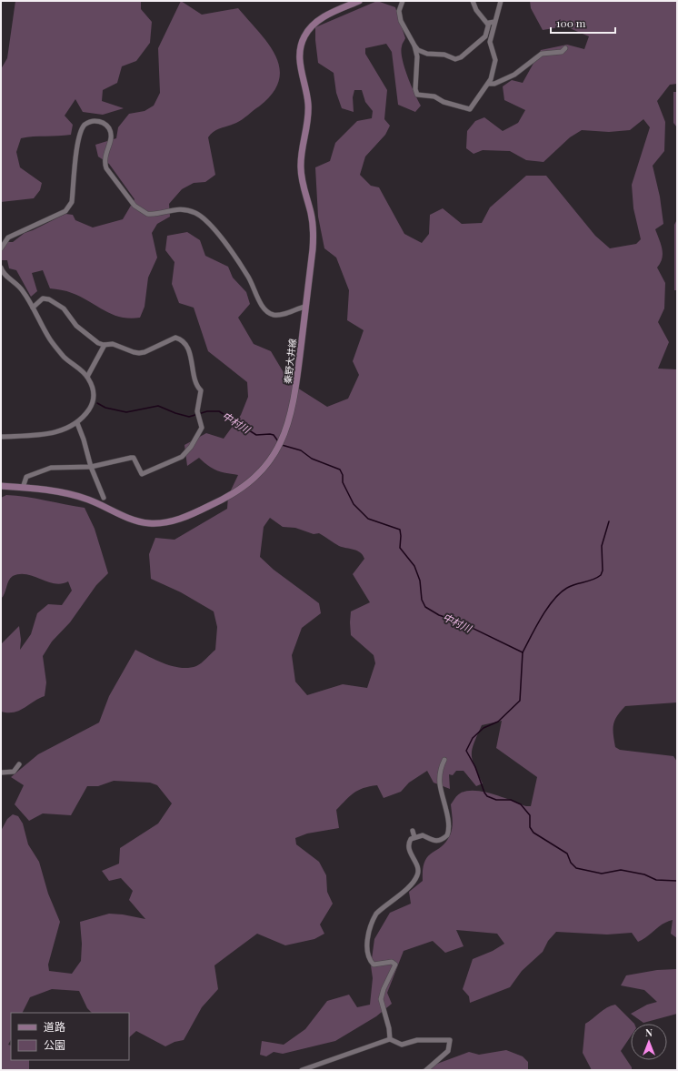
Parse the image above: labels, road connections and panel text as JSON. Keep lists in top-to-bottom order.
{
  "streets": {
    "main road": ["秦野大井線"]
  },
  "water": ["中村川"],
  "legend": ["道路", "公園"],
  "scale_bar": "100 m",
  "north": "top"
}
